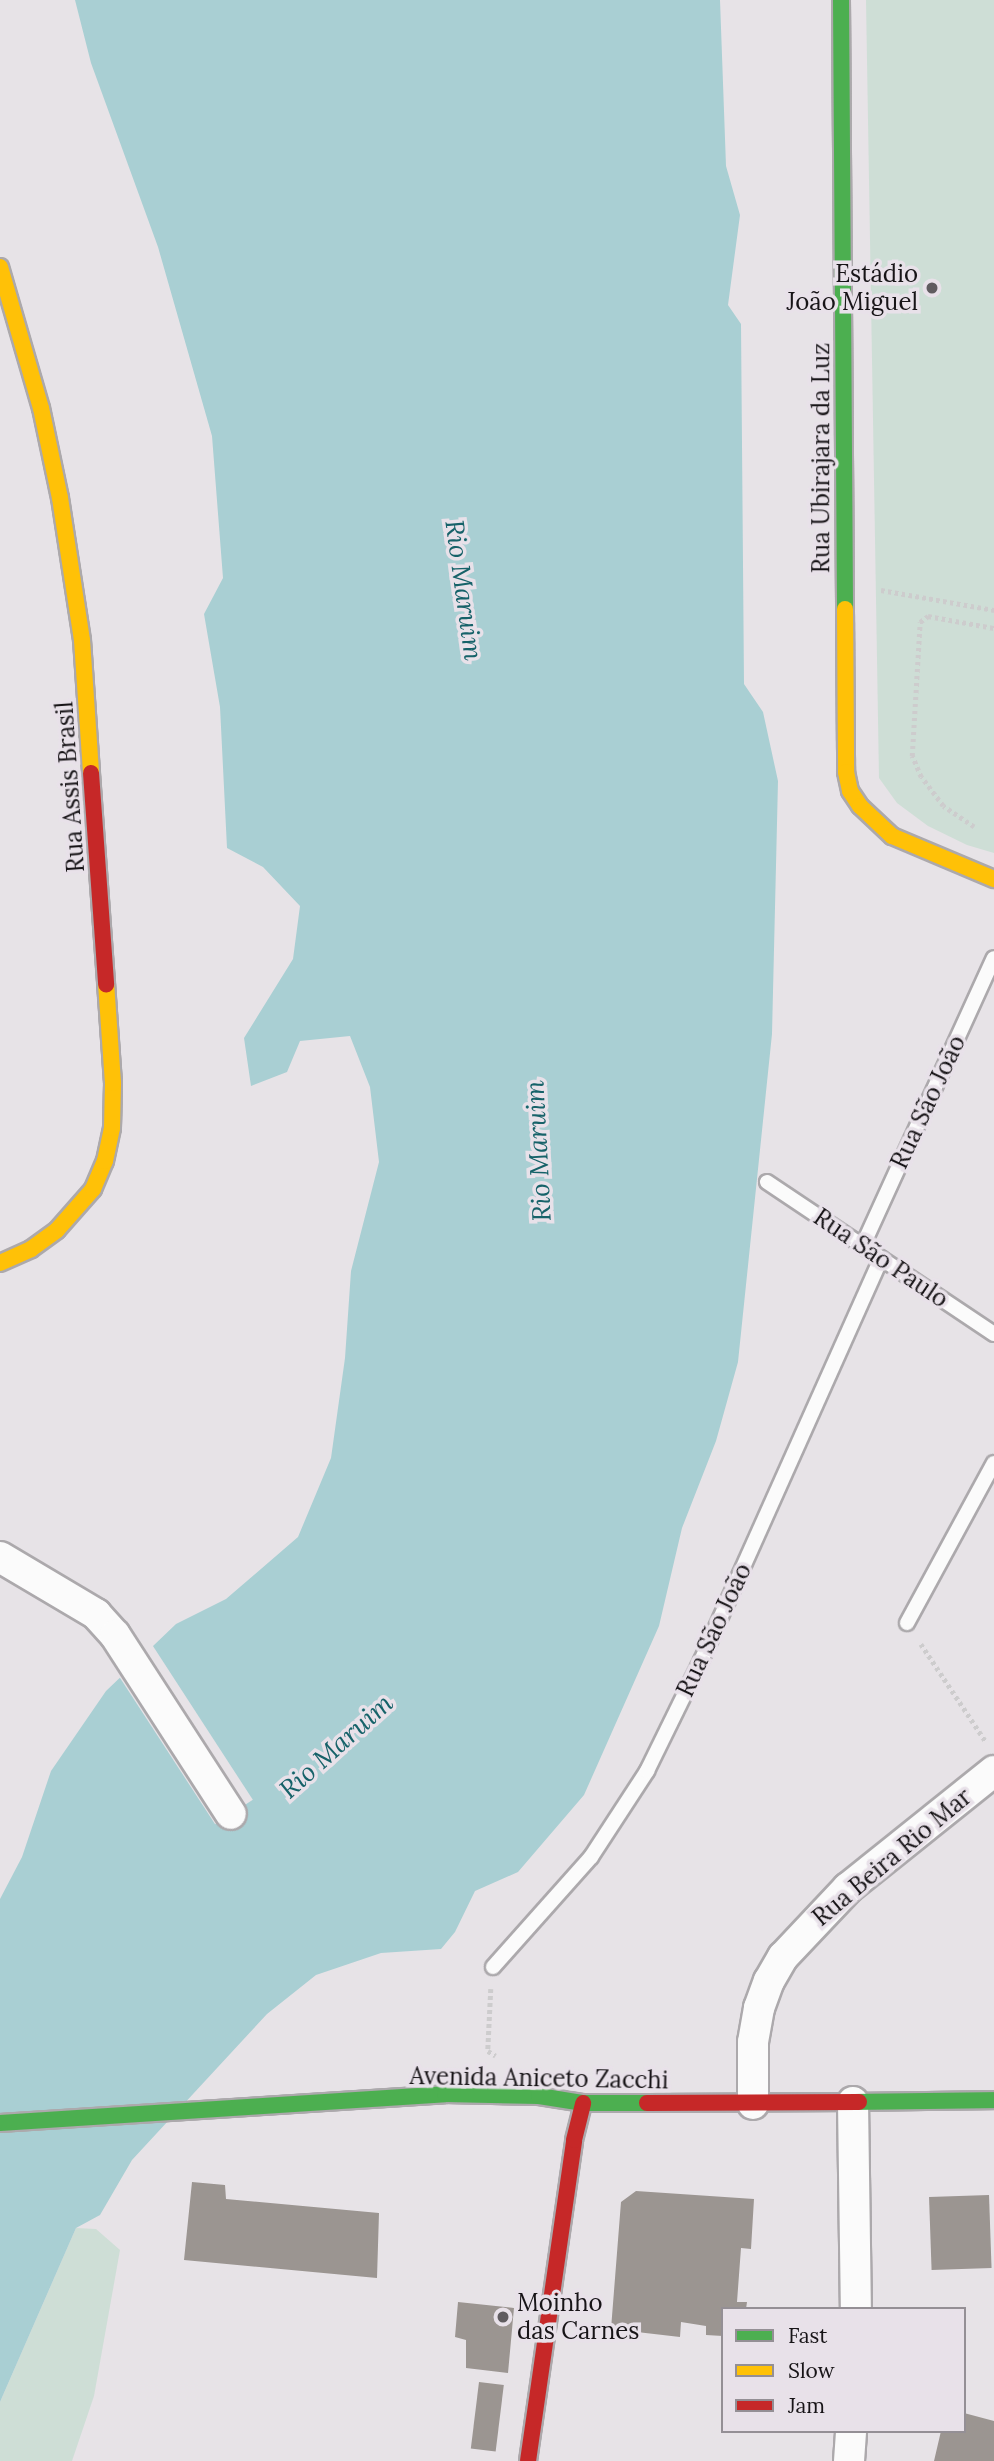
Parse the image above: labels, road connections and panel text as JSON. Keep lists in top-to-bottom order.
{
  "streets": {
    "street": [
      "Rua Ubirajara da Luz",
      "Rua Assis Brasil",
      "Rua Beira Rio Mar",
      "Avenida Aniceto Zacchi"
    ],
    "lane": ["Rua São João", "Rua São Paulo"]
  },
  "crossings": [
    ["Rua São João", "Rua São Paulo"],
    ["Rua Beira Rio Mar", "Avenida Aniceto Zacchi"]
  ],
  "water": ["Rio Maruim"],
  "places": ["Estádio João Miguel", "Moinho das Carnes"],
  "legend": ["Fast", "Slow", "Jam"]
}
